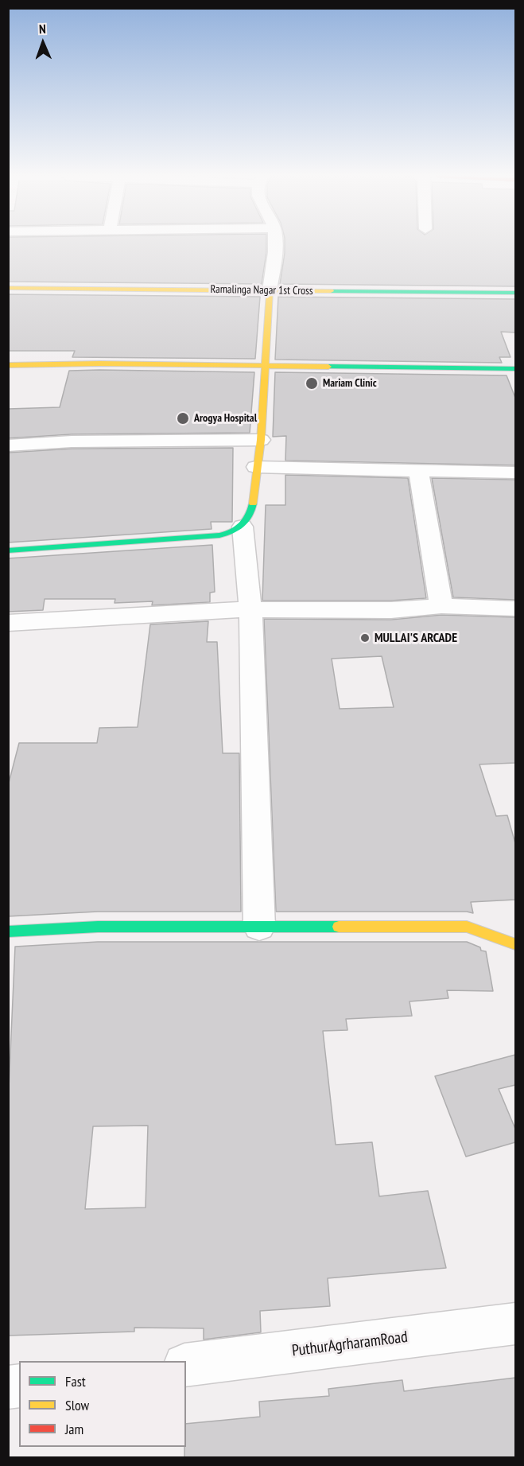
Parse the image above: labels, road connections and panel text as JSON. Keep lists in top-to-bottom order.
{
  "streets": {
    "street": ["Ramalinga Nagar 1st Cross", "PuthurAgrharamRoad"]
  },
  "places": ["Mariam Clinic", "Arogya Hospital", "MULLAI'S ARCADE"],
  "legend": ["Fast", "Slow", "Jam"],
  "north": "top"
}
